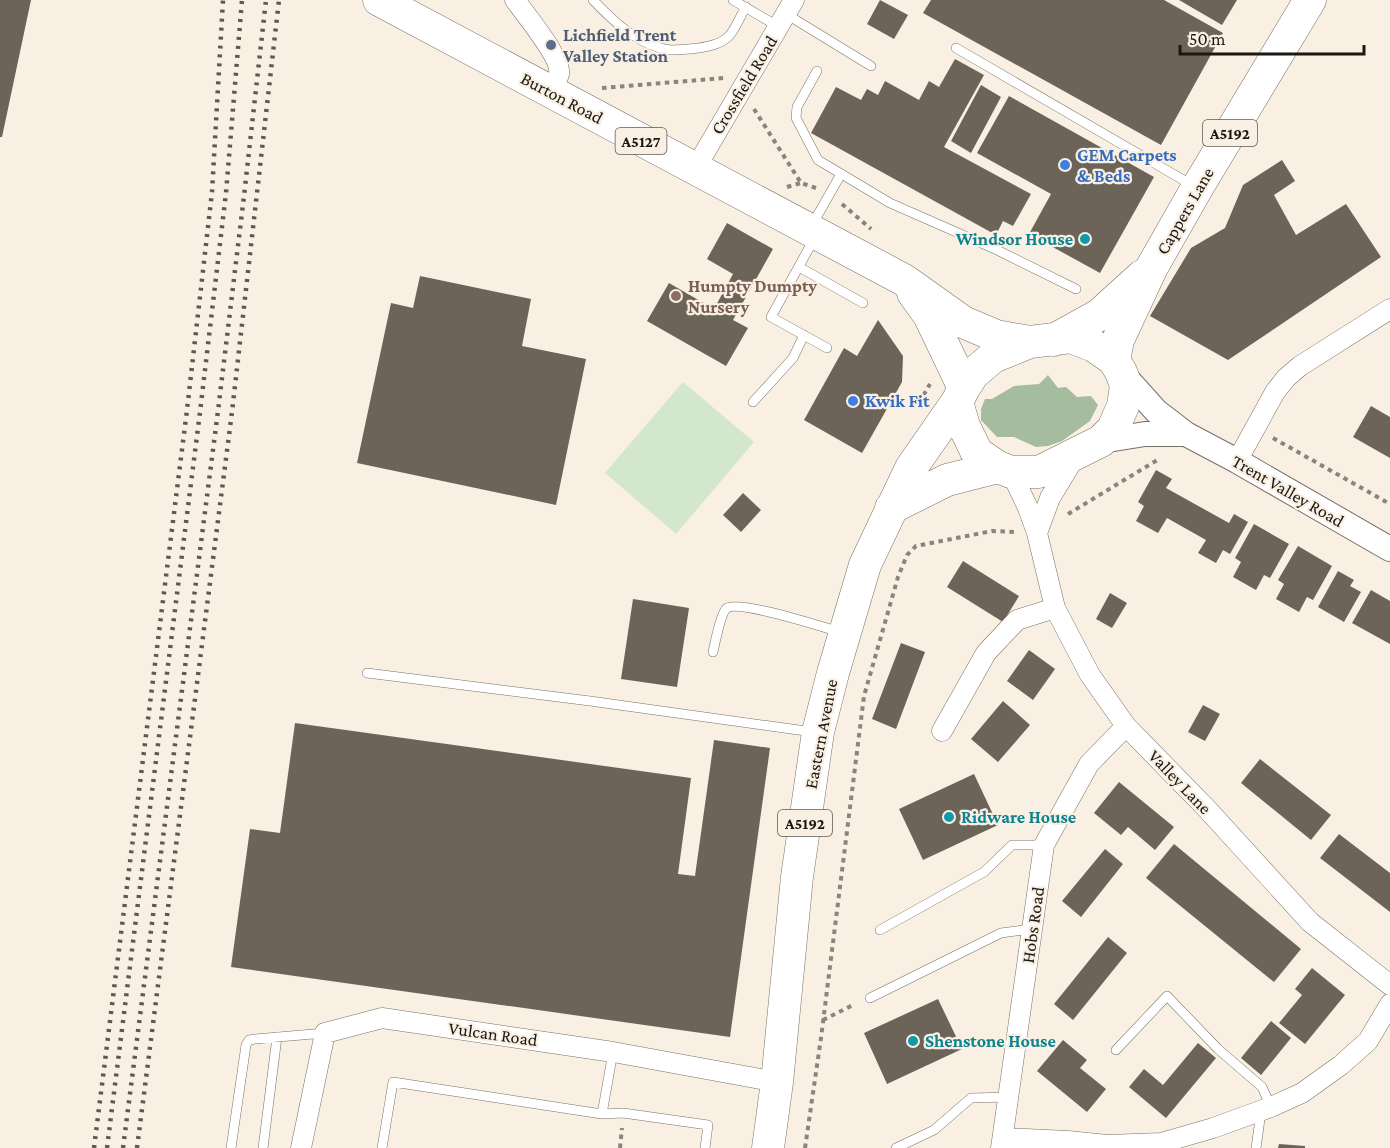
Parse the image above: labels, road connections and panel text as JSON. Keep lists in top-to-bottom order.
{
  "streets": {
    "highway": [
      "Burton Road",
      "A5192",
      "A5127",
      "Cappers Lane",
      "Eastern Avenue"
    ],
    "street": [
      "Crossfield Road",
      "Trent Valley Road",
      "Valley Lane",
      "Hobs Road",
      "Vulcan Road"
    ]
  },
  "crossings": [
    ["Crossfield Road", "Burton Road"],
    ["Burton Road", "A5127"],
    ["A5127", "Cappers Lane"],
    ["A5127", "Trent Valley Road"],
    ["A5127", "Eastern Avenue"],
    ["A5127", "Valley Lane"],
    ["Cappers Lane", "Trent Valley Road"],
    ["Cappers Lane", "Eastern Avenue"],
    ["Cappers Lane", "Valley Lane"],
    ["Trent Valley Road", "Eastern Avenue"],
    ["Trent Valley Road", "Valley Lane"],
    ["Eastern Avenue", "Valley Lane"],
    ["Eastern Avenue", "Vulcan Road"],
    ["Valley Lane", "Hobs Road"]
  ],
  "places": [
    "Lichfield Trent Valley Station",
    "GEM Carpets & Beds",
    "Windsor House",
    "Humpty Dumpty Nursery",
    "Kwik Fit",
    "Ridware House",
    "Shenstone House"
  ],
  "scale_bar": "50 m"
}
